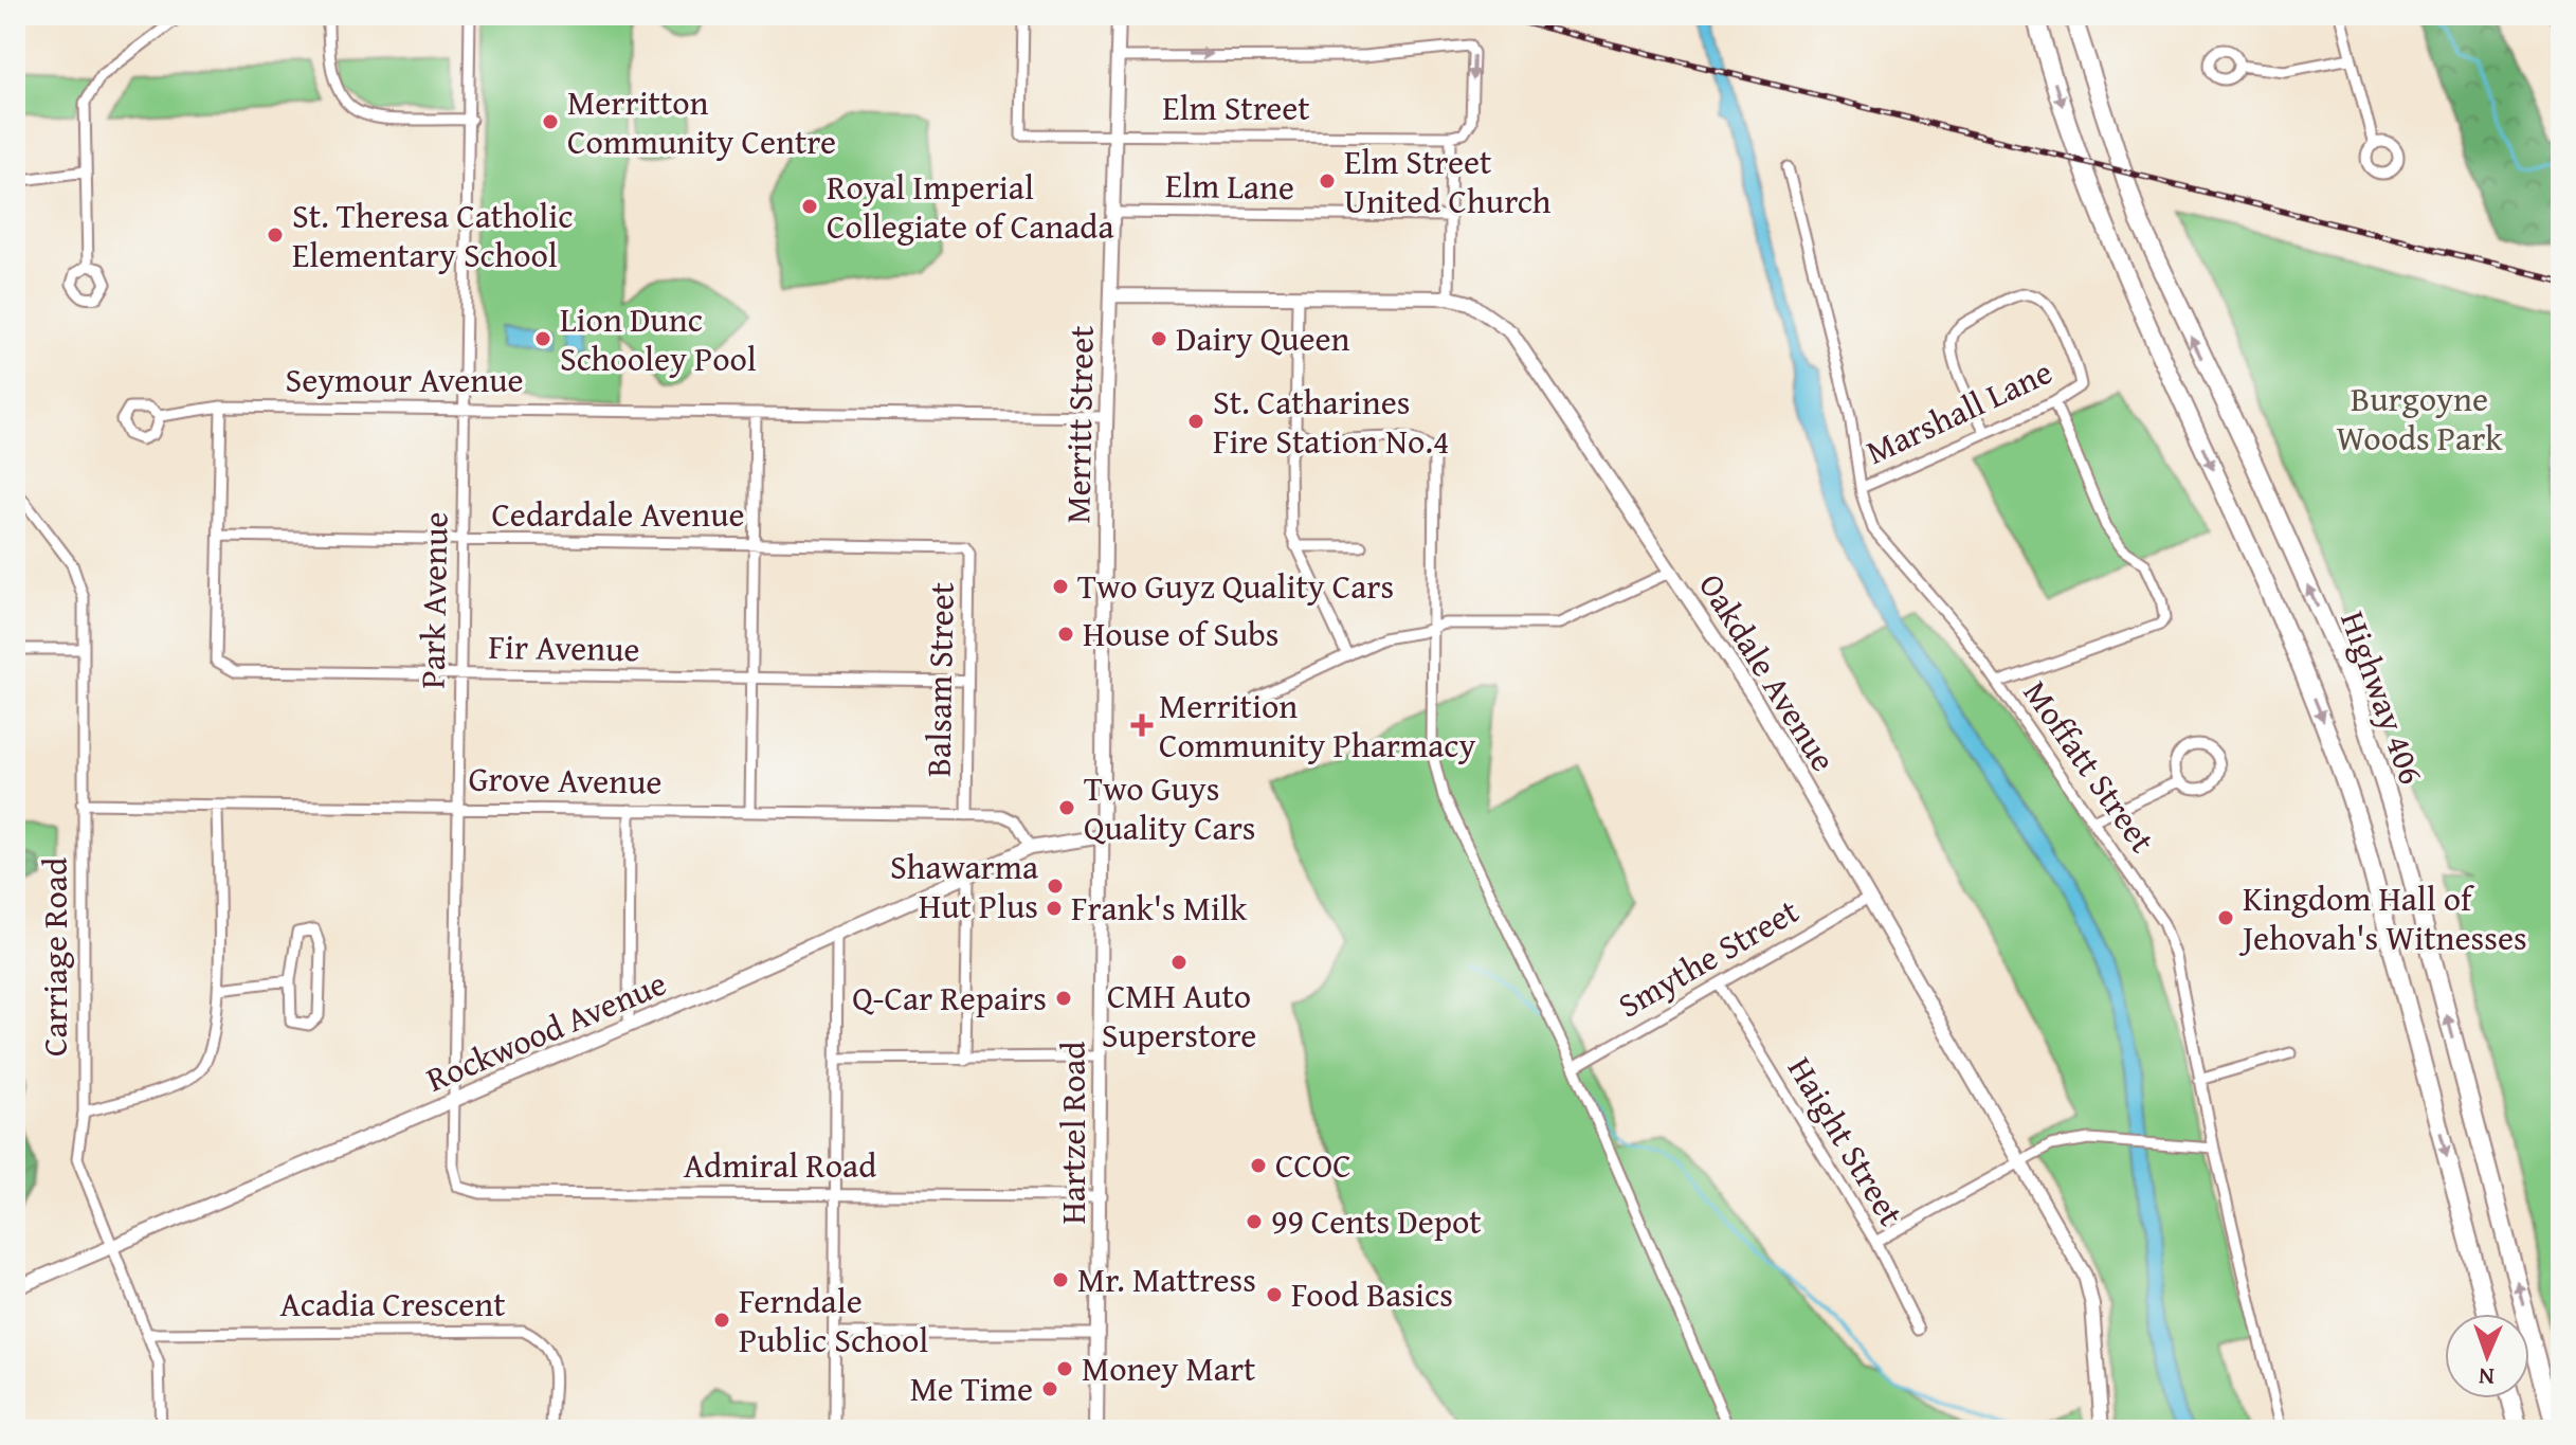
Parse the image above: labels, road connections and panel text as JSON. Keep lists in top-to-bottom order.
{
  "streets": {
    "highway": ["Highway 406"],
    "street": [
      "Elm Street",
      "Elm Lane",
      "Seymour Avenue",
      "Marshall Lane",
      "Merritt Street",
      "Cedardale Avenue",
      "Park Avenue",
      "Fir Avenue",
      "Oakdale Avenue",
      "Balsam Street",
      "Moffatt Street",
      "Grove Avenue",
      "Carriage Road",
      "Smythe Street",
      "Rockwood Avenue",
      "Hartzel Road",
      "Haight Street",
      "Admiral Road",
      "Acadia Crescent"
    ]
  },
  "crossings": [
    ["Elm Street", "Merritt Street"],
    ["Elm Lane", "Merritt Street"],
    ["Seymour Avenue", "Merritt Street"],
    ["Seymour Avenue", "Park Avenue"],
    ["Seymour Avenue", "Fir Avenue"],
    ["Marshall Lane", "Moffatt Street"],
    ["Merritt Street", "Oakdale Avenue"],
    ["Merritt Street", "Rockwood Avenue"],
    ["Merritt Street", "Hartzel Road"],
    ["Cedardale Avenue", "Park Avenue"],
    ["Cedardale Avenue", "Fir Avenue"],
    ["Cedardale Avenue", "Balsam Street"],
    ["Park Avenue", "Fir Avenue"],
    ["Park Avenue", "Grove Avenue"],
    ["Park Avenue", "Rockwood Avenue"],
    ["Park Avenue", "Admiral Road"],
    ["Fir Avenue", "Balsam Street"],
    ["Oakdale Avenue", "Smythe Street"],
    ["Balsam Street", "Grove Avenue"],
    ["Grove Avenue", "Carriage Road"],
    ["Grove Avenue", "Rockwood Avenue"],
    ["Carriage Road", "Rockwood Avenue"],
    ["Carriage Road", "Acadia Crescent"],
    ["Smythe Street", "Haight Street"],
    ["Rockwood Avenue", "Hartzel Road"],
    ["Hartzel Road", "Admiral Road"]
  ],
  "parks": ["Burgoyne Woods Park"],
  "places": {
    "other": [
      "Merritton Community Centre",
      "Elm Street United Church",
      "Royal Imperial Collegiate of Canada",
      "St. Theresa Catholic Elementary School",
      "Lion Dunc Schooley Pool",
      "Dairy Queen",
      "St. Catharines Fire Station No.4",
      "Two Guyz Quality Cars",
      "House of Subs",
      "Two Guys Quality Cars",
      "Shawarma Hut Plus",
      "Frank's Milk",
      "Kingdom Hall of Jehovah's Witnesses",
      "CMH Auto Superstore",
      "Q-Car Repairs",
      "CCOC",
      "99 Cents Depot",
      "Mr. Mattress",
      "Food Basics",
      "Ferndale Public School",
      "Money Mart",
      "Me Time"
    ],
    "health": ["Merrition Community Pharmacy"]
  },
  "north": "bottom"
}
